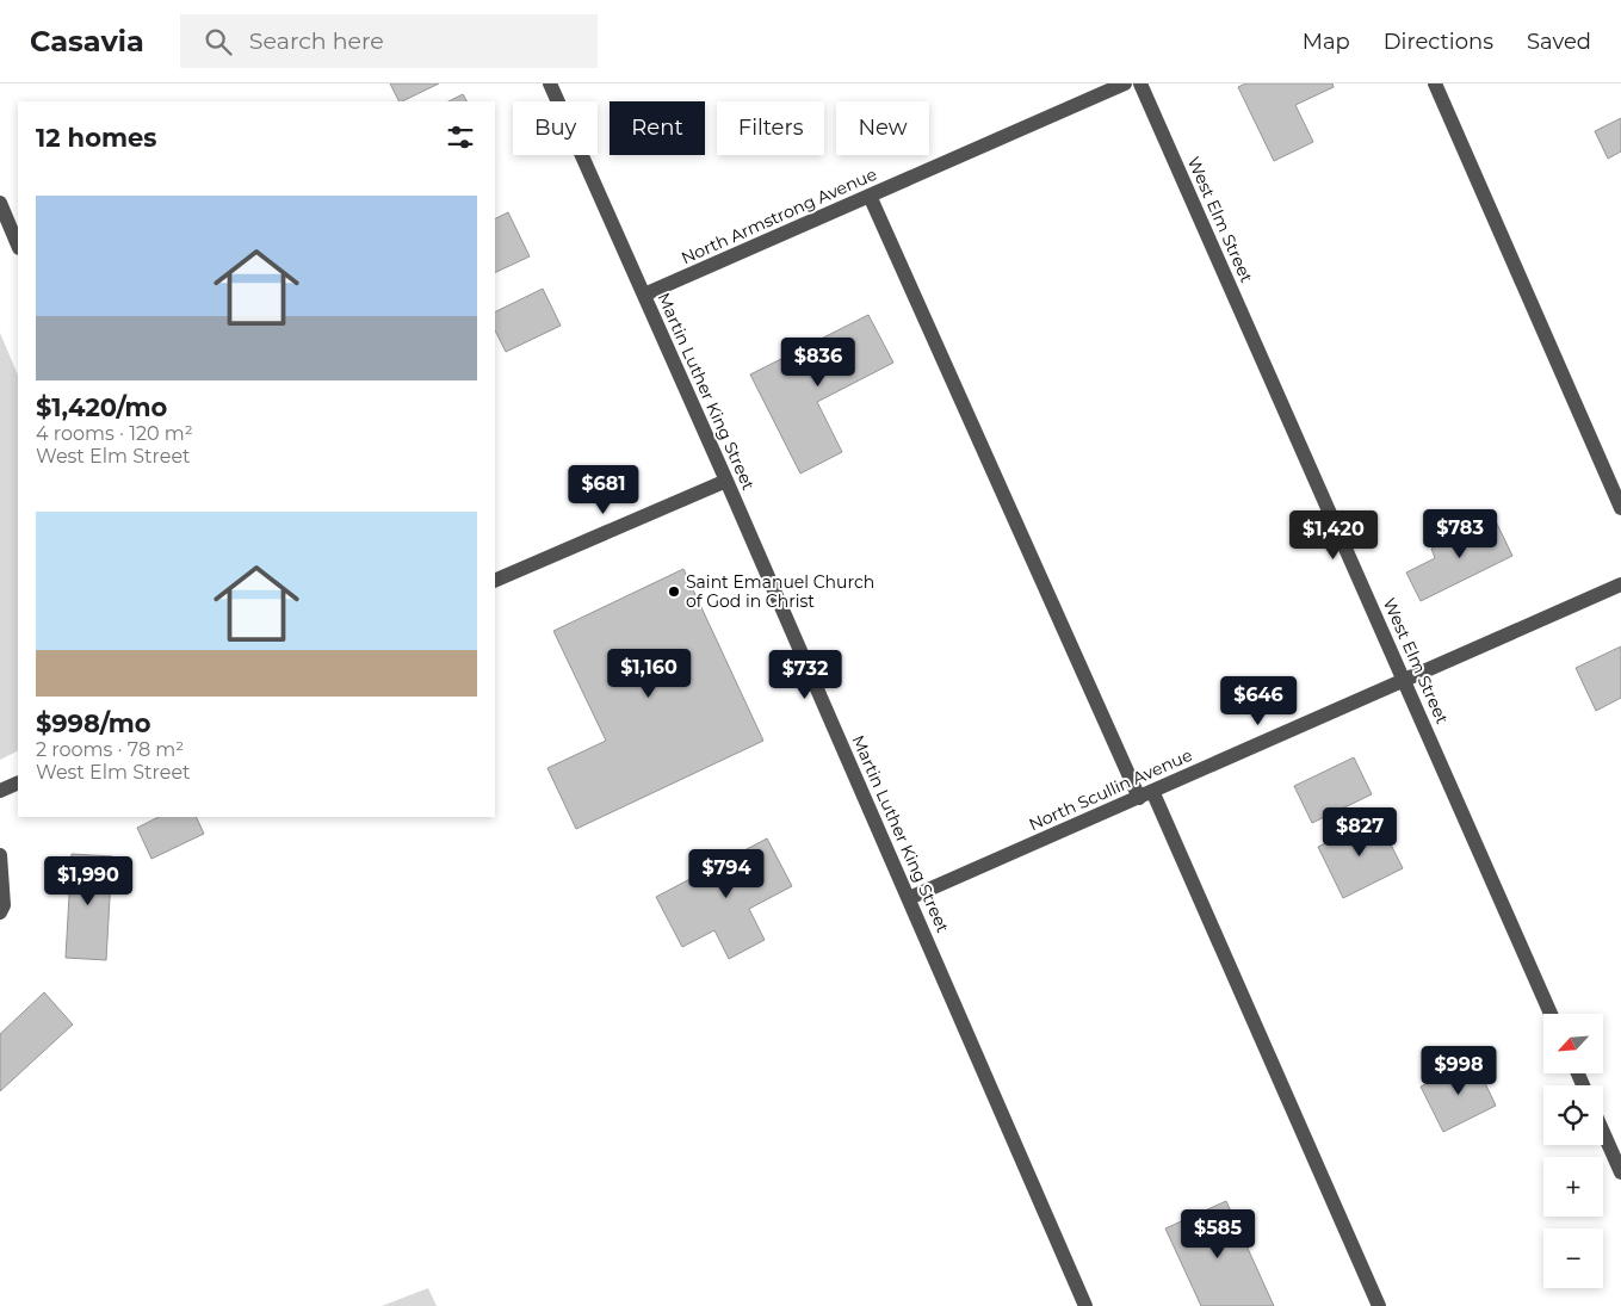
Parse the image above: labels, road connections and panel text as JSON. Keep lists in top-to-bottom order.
{
  "streets": {
    "street": [
      "North Armstrong Avenue",
      "West Elm Street",
      "Martin Luther King Street",
      "North Scullin Avenue"
    ]
  },
  "crossings": [
    ["North Armstrong Avenue", "Martin Luther King Street"],
    ["West Elm Street", "North Scullin Avenue"],
    ["Martin Luther King Street", "North Scullin Avenue"]
  ],
  "places": ["Saint Emanuel Church of God in Christ"],
  "north": "bottom left",
  "page": {
    "header": "Casavia",
    "search": "Search here",
    "nav": ["Map", "Directions", "Saved"],
    "chip": [
      "Buy",
      "Rent",
      "Filters",
      "New"
    ],
    "heading": "12 homes",
    "list": [
      {
        "name": "$1,420/mo",
        "note": "4 rooms · 120 m² · West Elm Street"
      },
      {
        "name": "$998/mo",
        "note": "2 rooms · 78 m² · West Elm Street"
      }
    ],
    "price": [
      "$836",
      "$681",
      "$783",
      "$1,420",
      "$1,160",
      "$732",
      "$646",
      "$827",
      "$794",
      "$1,990",
      "$998",
      "$585"
    ],
    "map_buttons": ["+", "−"]
  }
}
